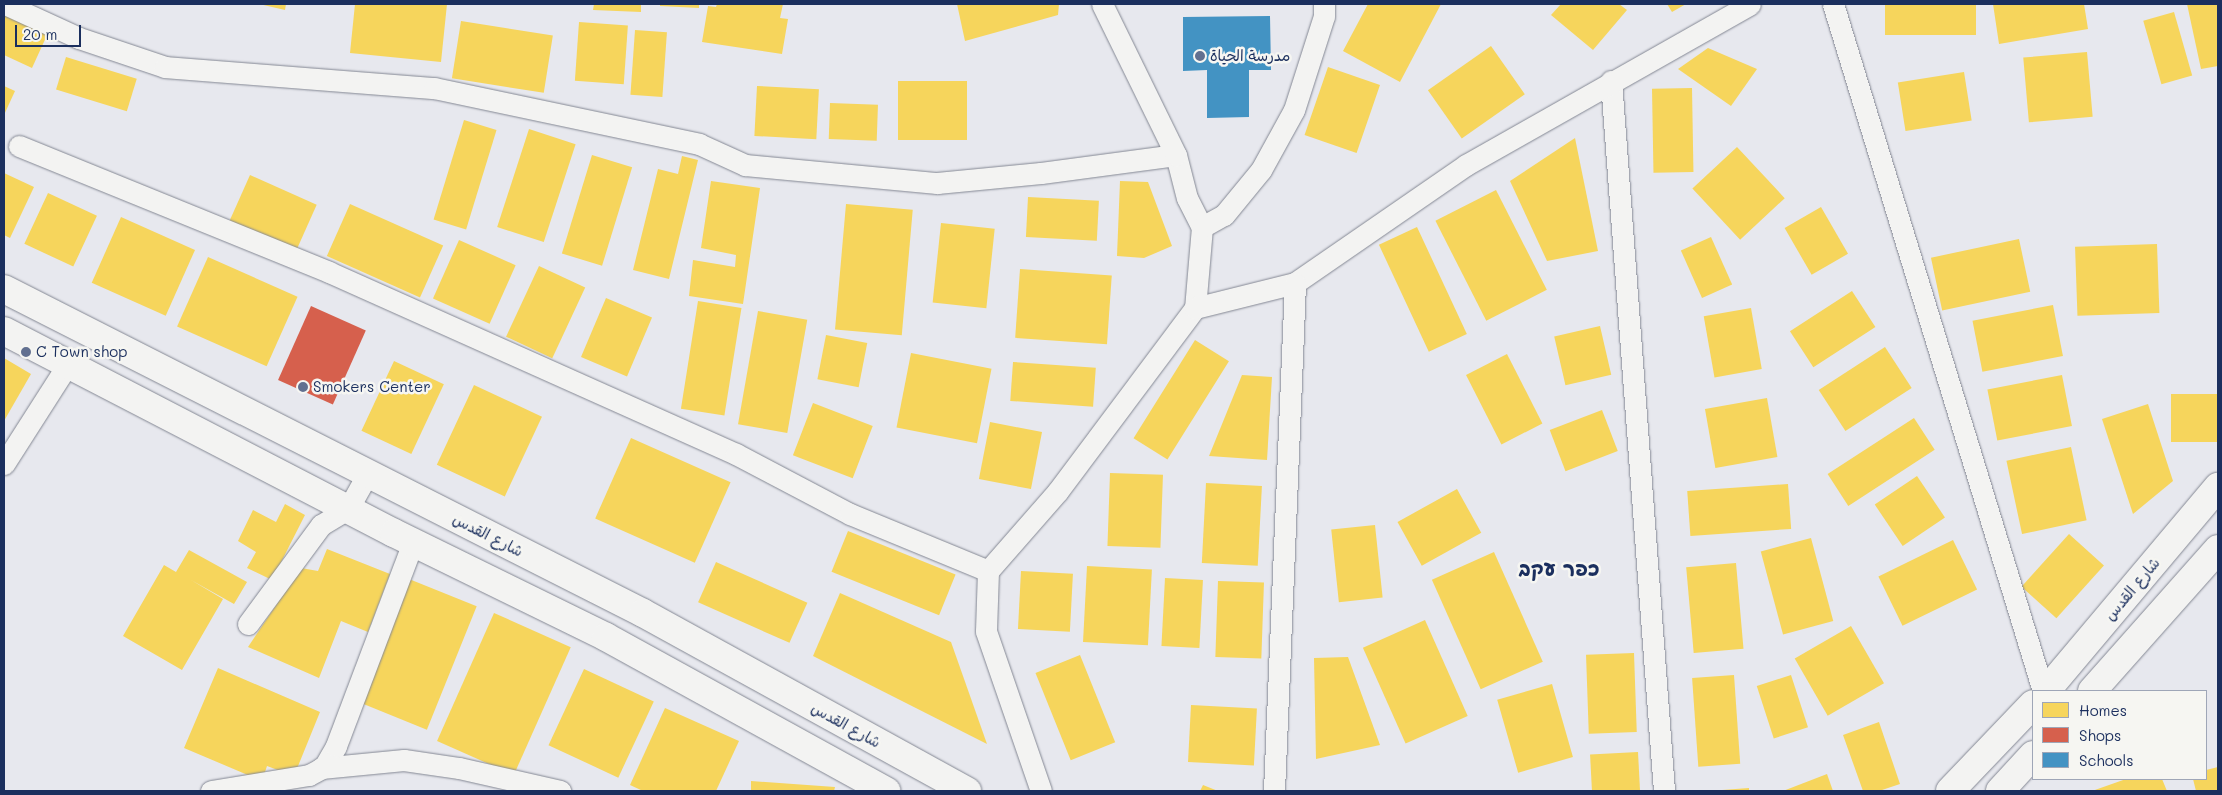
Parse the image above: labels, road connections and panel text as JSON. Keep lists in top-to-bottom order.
{
  "streets": {
    "main road": ["شارع القدس"]
  },
  "districts": ["כפר עקב"],
  "places": ["مدرسة الحياة", "C Town shop", "Smokers Center"],
  "legend": ["Homes", "Shops", "Schools"],
  "scale_bar": "20 m"
}
